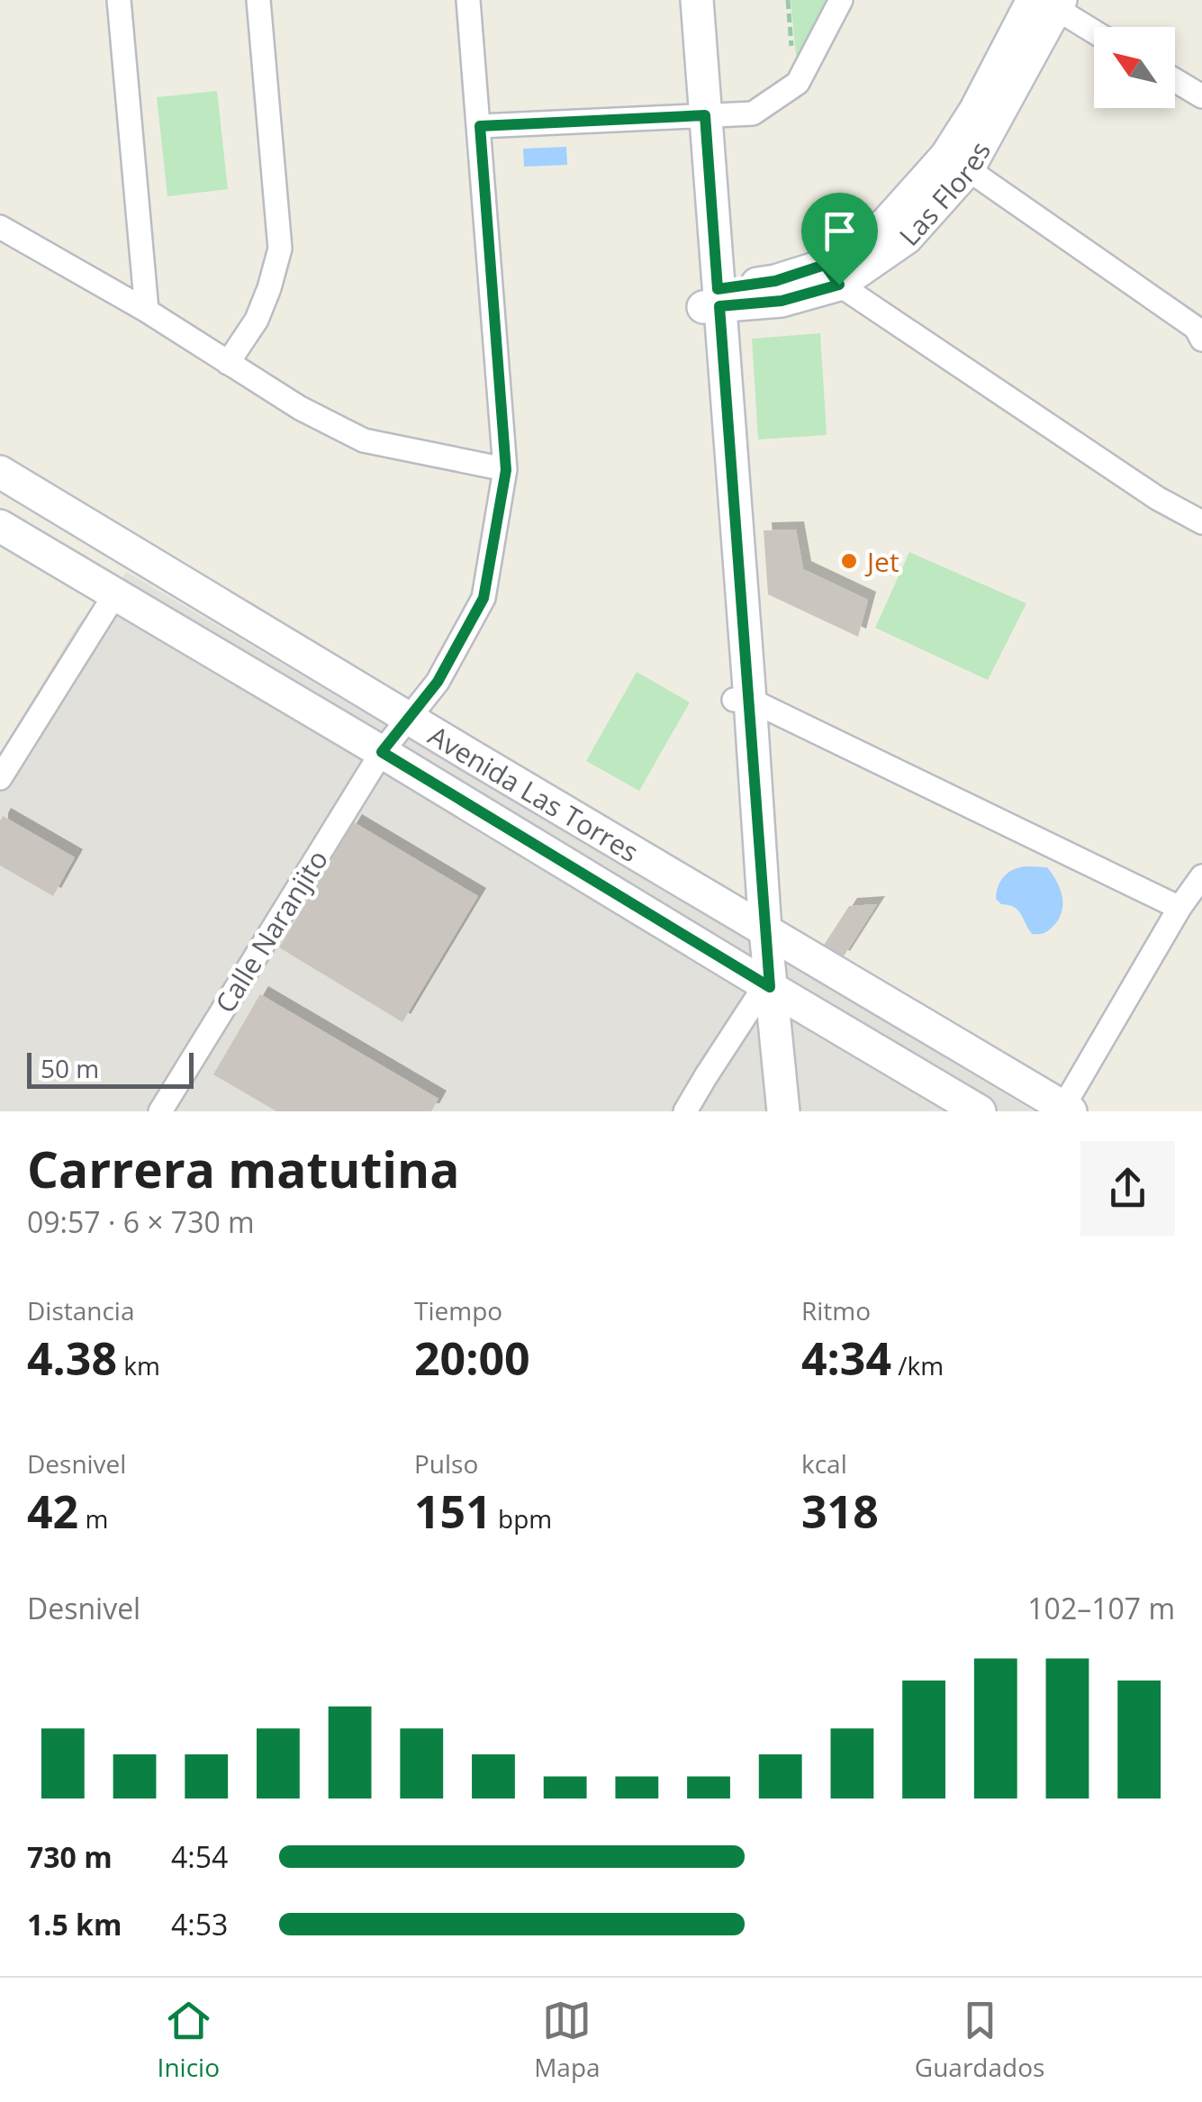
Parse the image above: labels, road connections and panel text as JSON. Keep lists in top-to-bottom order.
{
  "streets": {
    "street": ["Las Flores", "Avenida Las Torres", "Calle Naranjito"]
  },
  "crossings": [
    ["Avenida Las Torres", "Calle Naranjito"]
  ],
  "places": ["Jet"],
  "scale_bar": "50 m",
  "north": "top left",
  "page": {
    "scale": "50 m",
    "heading": ["Carrera matutina", "09:57 · 6 × 730 m"],
    "stats": [
      ["Distancia", "4.38 km"],
      ["Tiempo", "20:00"],
      ["Ritmo", "4:34 /km"],
      ["Desnivel", "42 m"],
      ["Pulso", "151 bpm"],
      ["kcal", "318"]
    ],
    "chart": ["Desnivel", "102–107 m"],
    "list": [
      {
        "name": "730 m",
        "note": "4:54"
      },
      {
        "name": "1.5 km",
        "note": "4:53"
      }
    ],
    "tabs": ["Inicio", "Mapa", "Guardados"]
  }
}
